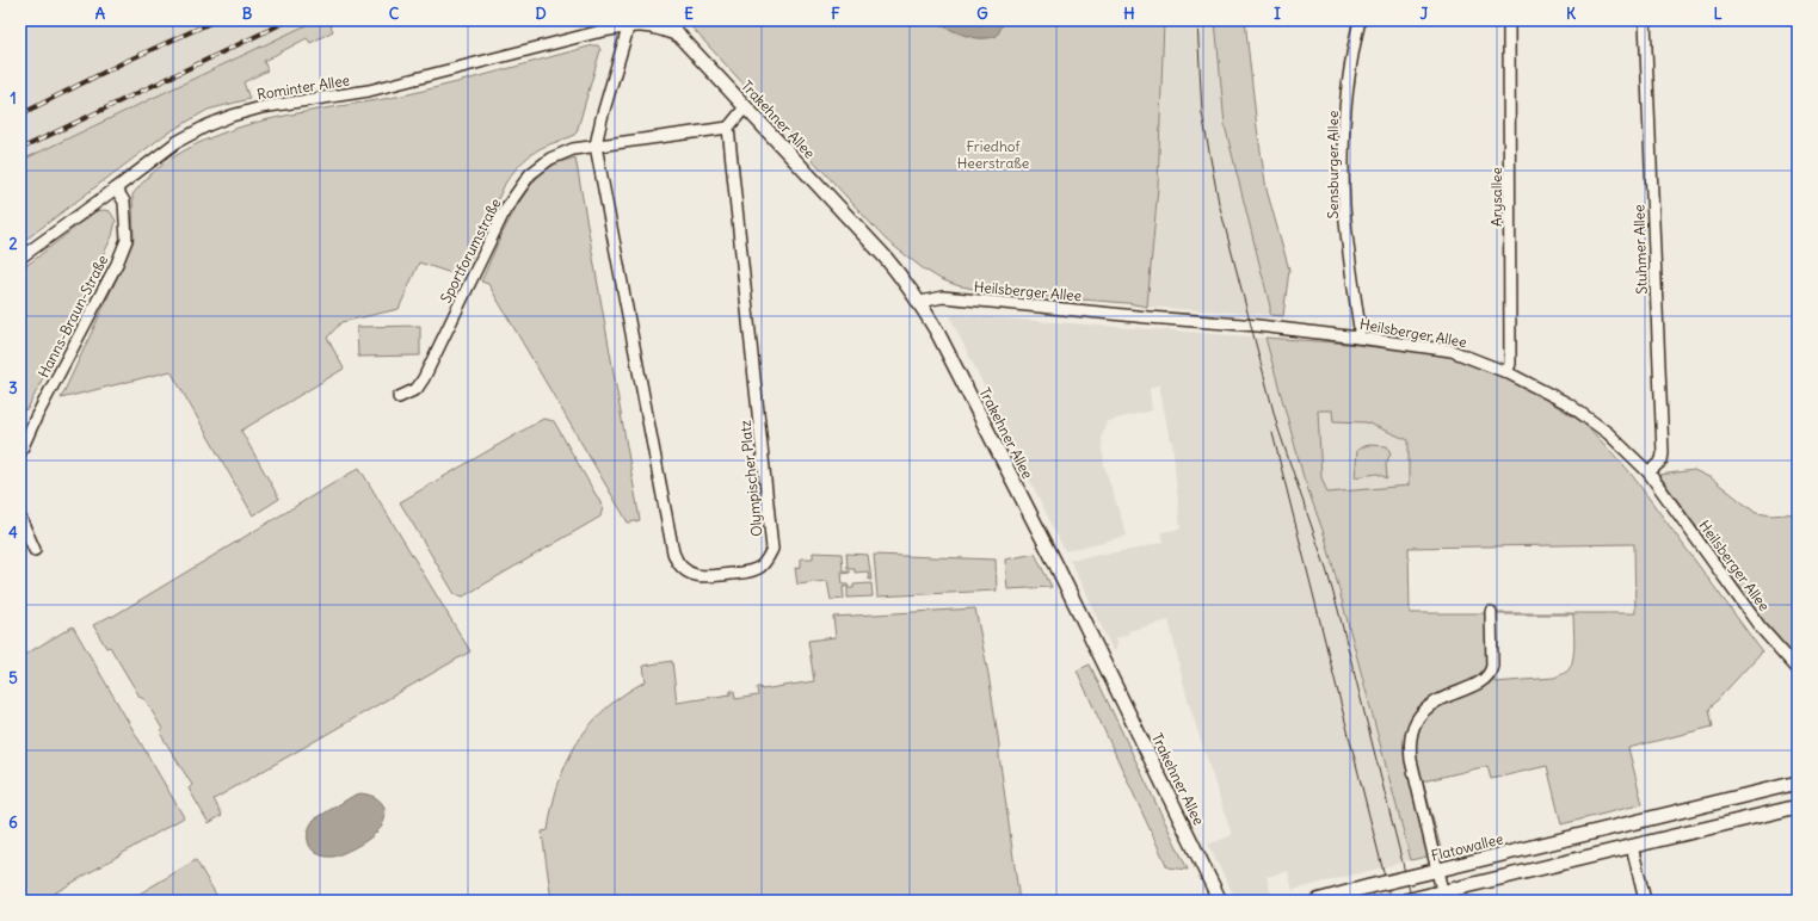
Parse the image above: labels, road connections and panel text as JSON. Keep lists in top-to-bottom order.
{
  "streets": {
    "main road": ["Trakehner Allee", "Flatowallee"],
    "street": [
      "Rominter Allee",
      "Sensburger Allee",
      "Arysallee",
      "Stuhmer Allee",
      "Sportforumstraße",
      "Heilsberger Allee",
      "Hanns-Braun-Straße",
      "Olympischer Platz"
    ]
  },
  "crossings": [
    ["Rominter Allee", "Hanns-Braun-Straße"],
    ["Rominter Allee", "Olympischer Platz"],
    ["Trakehner Allee", "Heilsberger Allee"],
    ["Sensburger Allee", "Heilsberger Allee"],
    ["Arysallee", "Heilsberger Allee"],
    ["Stuhmer Allee", "Heilsberger Allee"],
    ["Sportforumstraße", "Olympischer Platz"]
  ],
  "parks": ["Friedhof Heerstraße"],
  "grid": {
    "columns": [
      "A",
      "B",
      "C",
      "D",
      "E",
      "F",
      "G",
      "H",
      "I",
      "J",
      "K",
      "L"
    ],
    "rows": [
      "1",
      "2",
      "3",
      "4",
      "5",
      "6"
    ]
  }
}
